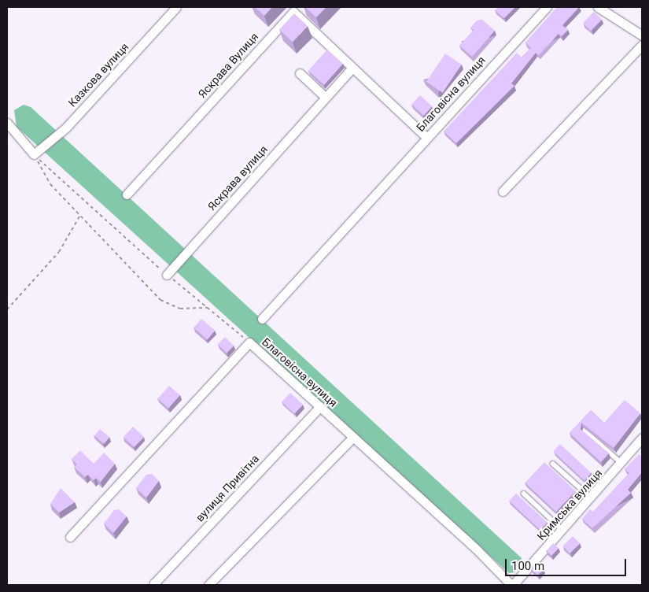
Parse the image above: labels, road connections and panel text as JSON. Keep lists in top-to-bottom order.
{
  "streets": {
    "street": [
      "Яскрава Вулиця",
      "Казкова вулиця",
      "Благовісна вулиця",
      "Яскрава вулиця",
      "вулиця Привітна",
      "Кримська вулиця"
    ]
  },
  "crossings": [
    ["Яскрава Вулиця", "Яскрава вулиця"],
    ["Благовісна вулиця", "вулиця Привітна"],
    ["Благовісна вулиця", "Кримська вулиця"]
  ],
  "scale_bar": "100 m"
}
